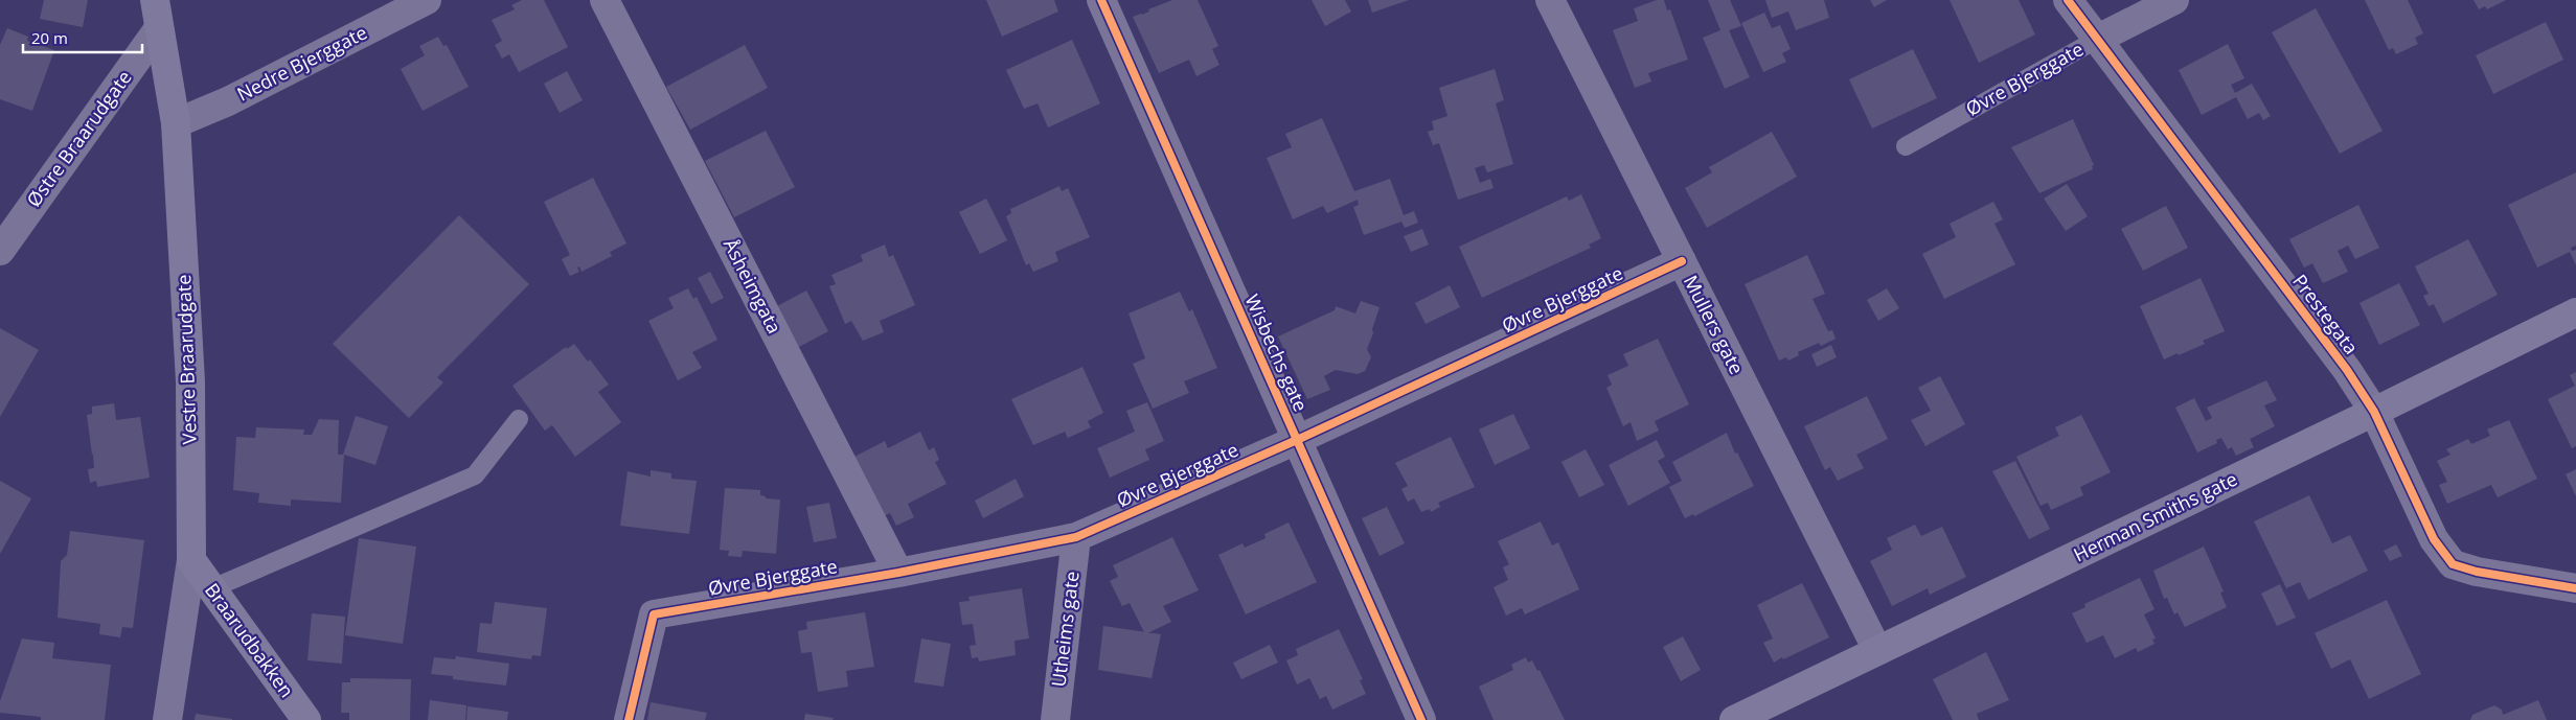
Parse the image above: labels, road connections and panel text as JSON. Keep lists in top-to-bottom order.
{
  "streets": {
    "main road": ["Vestre Braarudgate", "Herman Smiths gate", "Braarudbakken"],
    "street": [
      "Nedre Bjerggate",
      "Øvre Bjerggate",
      "Østre Braarudgate",
      "Åsheimgata",
      "Prestegata",
      "Mullers gate",
      "Wisbechs gate",
      "Utheims gate"
    ]
  },
  "crossings": [
    ["Nedre Bjerggate", "Vestre Braarudgate"],
    ["Øvre Bjerggate", "Åsheimgata"],
    ["Øvre Bjerggate", "Prestegata"],
    ["Øvre Bjerggate", "Mullers gate"],
    ["Øvre Bjerggate", "Wisbechs gate"],
    ["Øvre Bjerggate", "Utheims gate"],
    ["Østre Braarudgate", "Vestre Braarudgate"],
    ["Prestegata", "Herman Smiths gate"],
    ["Mullers gate", "Herman Smiths gate"],
    ["Vestre Braarudgate", "Braarudbakken"]
  ],
  "scale_bar": "20 m"
}
